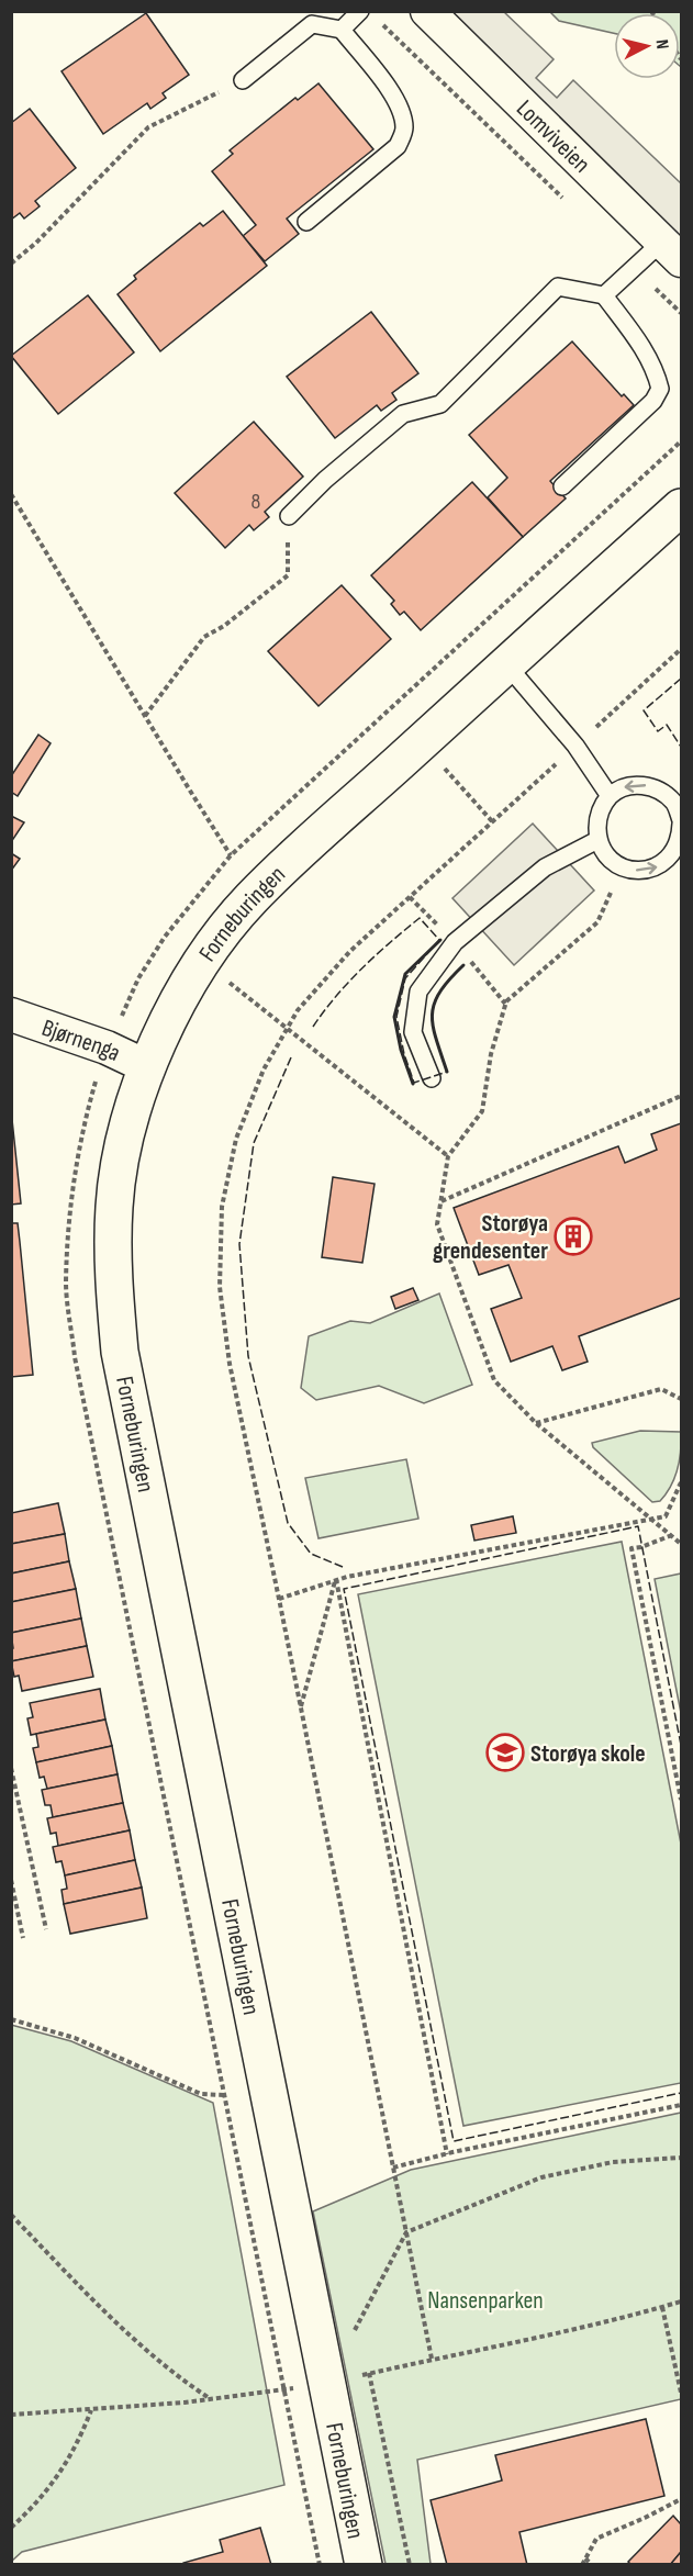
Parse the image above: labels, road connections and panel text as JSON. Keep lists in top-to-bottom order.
{
  "streets": {
    "street": ["Lomviveien", "Forneburingen", "Bjørnenga"]
  },
  "crossings": [
    ["Forneburingen", "Bjørnenga"]
  ],
  "parks": ["Nansenparken"],
  "places": {
    "building": ["Storøya grendesenter"],
    "school or university": ["Storøya skole"]
  },
  "house_numbers": ["8"],
  "north": "right"
}
